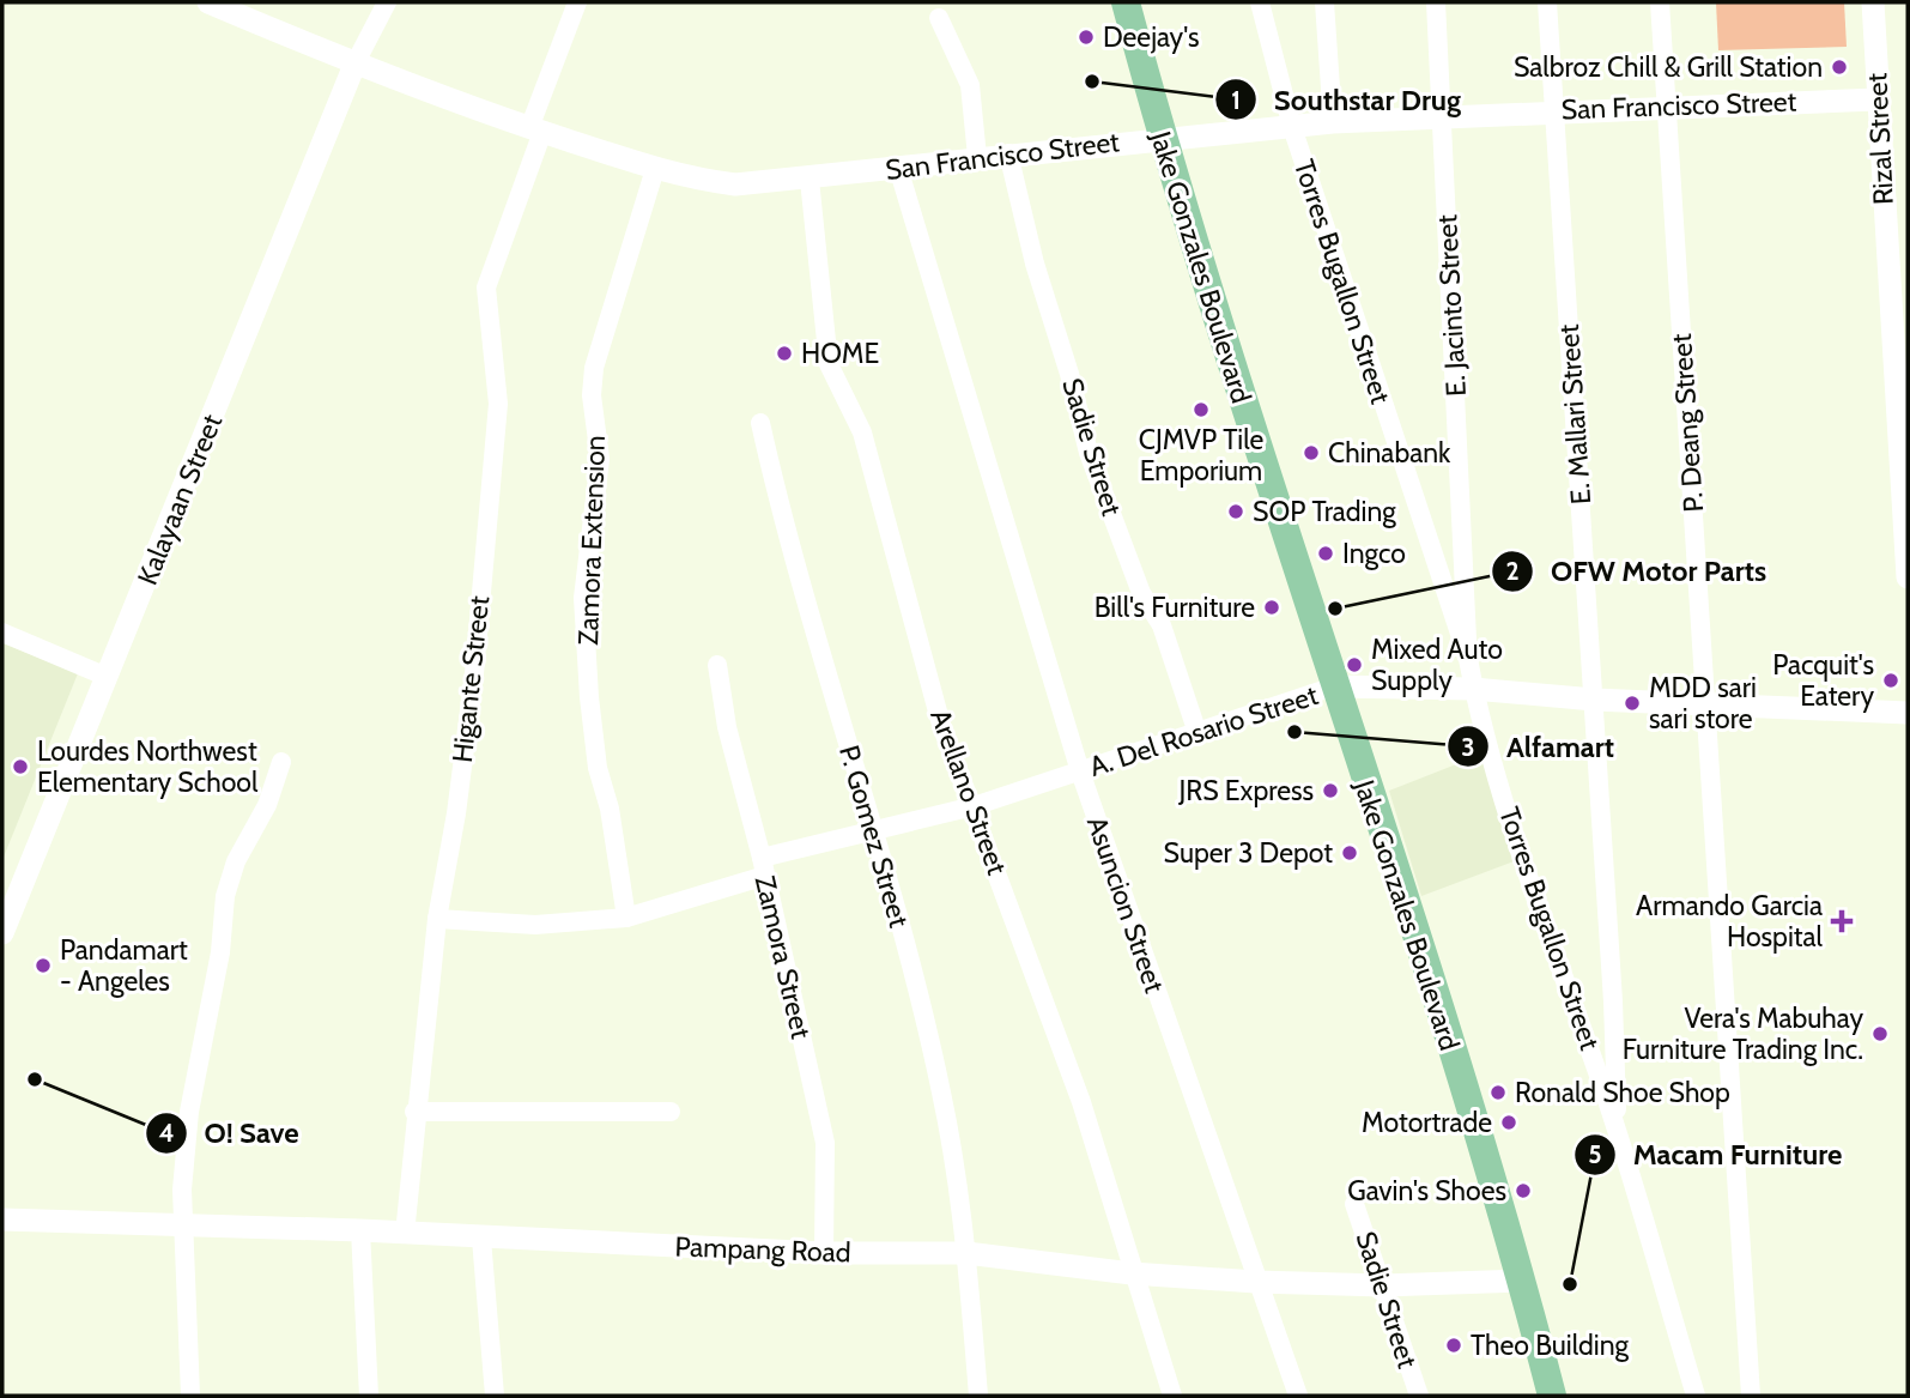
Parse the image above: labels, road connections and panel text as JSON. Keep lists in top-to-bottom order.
{
  "streets": {
    "main road": ["Jake Gonzales Boulevard"],
    "street": [
      "San Francisco Street",
      "Rizal Street",
      "Torres Bugallon Street",
      "E. Jacinto Street",
      "E. Mallari Street",
      "P. Deang Street",
      "Sadie Street",
      "Kalayaan Street",
      "Zamora Extension",
      "Higante Street",
      "A. Del Rosario Street",
      "Arellano Street",
      "P. Gomez Street",
      "Asuncion Street",
      "Zamora Street",
      "Pampang Road"
    ]
  },
  "crossings": [
    ["San Francisco Street", "Rizal Street"],
    ["San Francisco Street", "Jake Gonzales Boulevard"],
    ["San Francisco Street", "Torres Bugallon Street"],
    ["San Francisco Street", "E. Jacinto Street"],
    ["San Francisco Street", "E. Mallari Street"],
    ["San Francisco Street", "P. Deang Street"],
    ["San Francisco Street", "Sadie Street"],
    ["San Francisco Street", "Kalayaan Street"],
    ["San Francisco Street", "Zamora Extension"],
    ["San Francisco Street", "Higante Street"],
    ["San Francisco Street", "Arellano Street"],
    ["San Francisco Street", "Asuncion Street"],
    ["Jake Gonzales Boulevard", "A. Del Rosario Street"],
    ["Jake Gonzales Boulevard", "Pampang Road"],
    ["Torres Bugallon Street", "E. Jacinto Street"],
    ["Torres Bugallon Street", "E. Mallari Street"],
    ["Torres Bugallon Street", "A. Del Rosario Street"],
    ["E. Mallari Street", "A. Del Rosario Street"],
    ["P. Deang Street", "A. Del Rosario Street"],
    ["Sadie Street", "A. Del Rosario Street"],
    ["Sadie Street", "Pampang Road"],
    ["Zamora Extension", "A. Del Rosario Street"],
    ["Higante Street", "A. Del Rosario Street"],
    ["Higante Street", "Pampang Road"],
    ["A. Del Rosario Street", "Arellano Street"],
    ["A. Del Rosario Street", "P. Gomez Street"],
    ["A. Del Rosario Street", "Asuncion Street"],
    ["A. Del Rosario Street", "Zamora Street"],
    ["Arellano Street", "Pampang Road"],
    ["P. Gomez Street", "Pampang Road"],
    ["Asuncion Street", "Pampang Road"],
    ["Zamora Street", "Pampang Road"]
  ],
  "places": {
    "other": [
      "Deejay's",
      "Salbroz Chill & Grill Station",
      "Southstar Drug",
      "HOME",
      "CJMVP Tile Emporium",
      "Chinabank",
      "SOP Trading",
      "Ingco",
      "Bill's Furniture",
      "OFW Motor Parts",
      "Mixed Auto Supply",
      "Pacquit's Eatery",
      "MDD sari sari store",
      "Alfamart",
      "Lourdes Northwest Elementary School",
      "JRS Express",
      "Super 3 Depot",
      "Pandamart - Angeles",
      "Vera's Mabuhay Furniture Trading Inc.",
      "O! Save",
      "Ronald Shoe Shop",
      "Motortrade",
      "Gavin's Shoes",
      "Macam Furniture",
      "Theo Building"
    ],
    "health": ["Armando Garcia Hospital"]
  }
}
